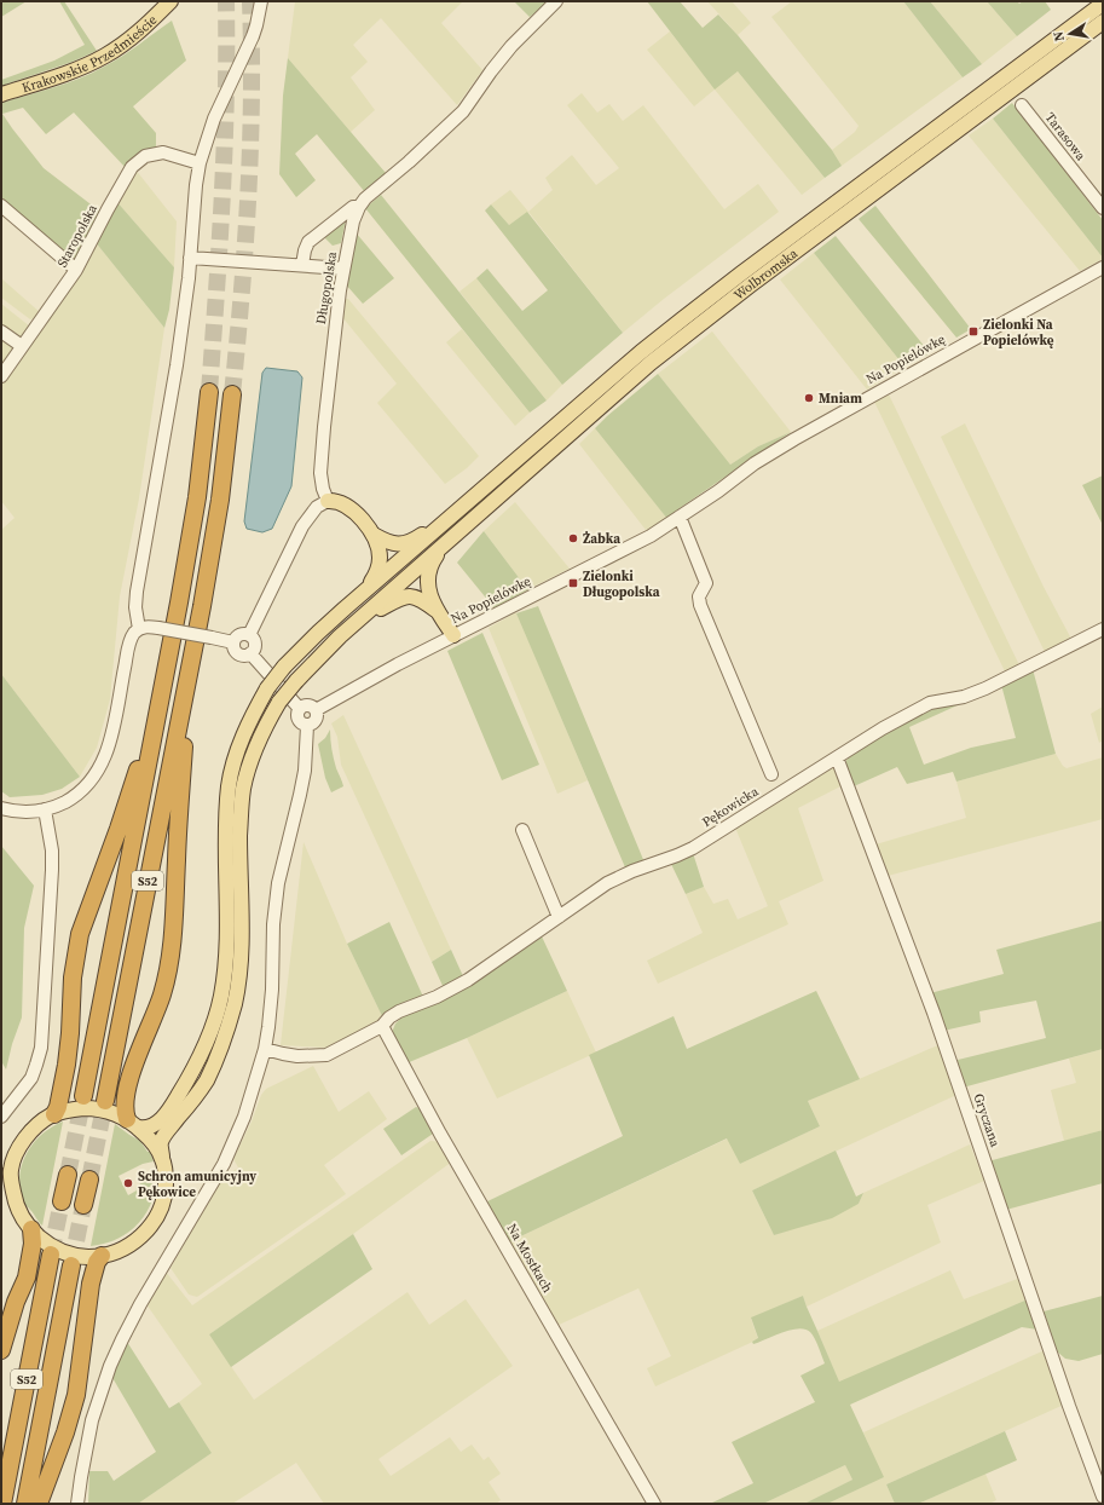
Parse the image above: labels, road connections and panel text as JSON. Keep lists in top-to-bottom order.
{
  "streets": {
    "highway": ["S52"],
    "main road": ["Krakowskie Przedmieście", "Wolbromska"],
    "street": [
      "Tarasowa",
      "Staropolska",
      "Długopolska",
      "Na Popielówkę",
      "Pękowicka",
      "Gryczana",
      "Na Mostkach"
    ]
  },
  "crossings": [
    ["Pękowicka", "Gryczana"],
    ["Pękowicka", "Na Mostkach"]
  ],
  "places": {
    "transit": ["Zielonki Na Popielówkę", "Zielonki Długopolska"],
    "other": ["Mniam", "Żabka", "Schron amunicyjny Pękowice"]
  },
  "north": "left"
}
